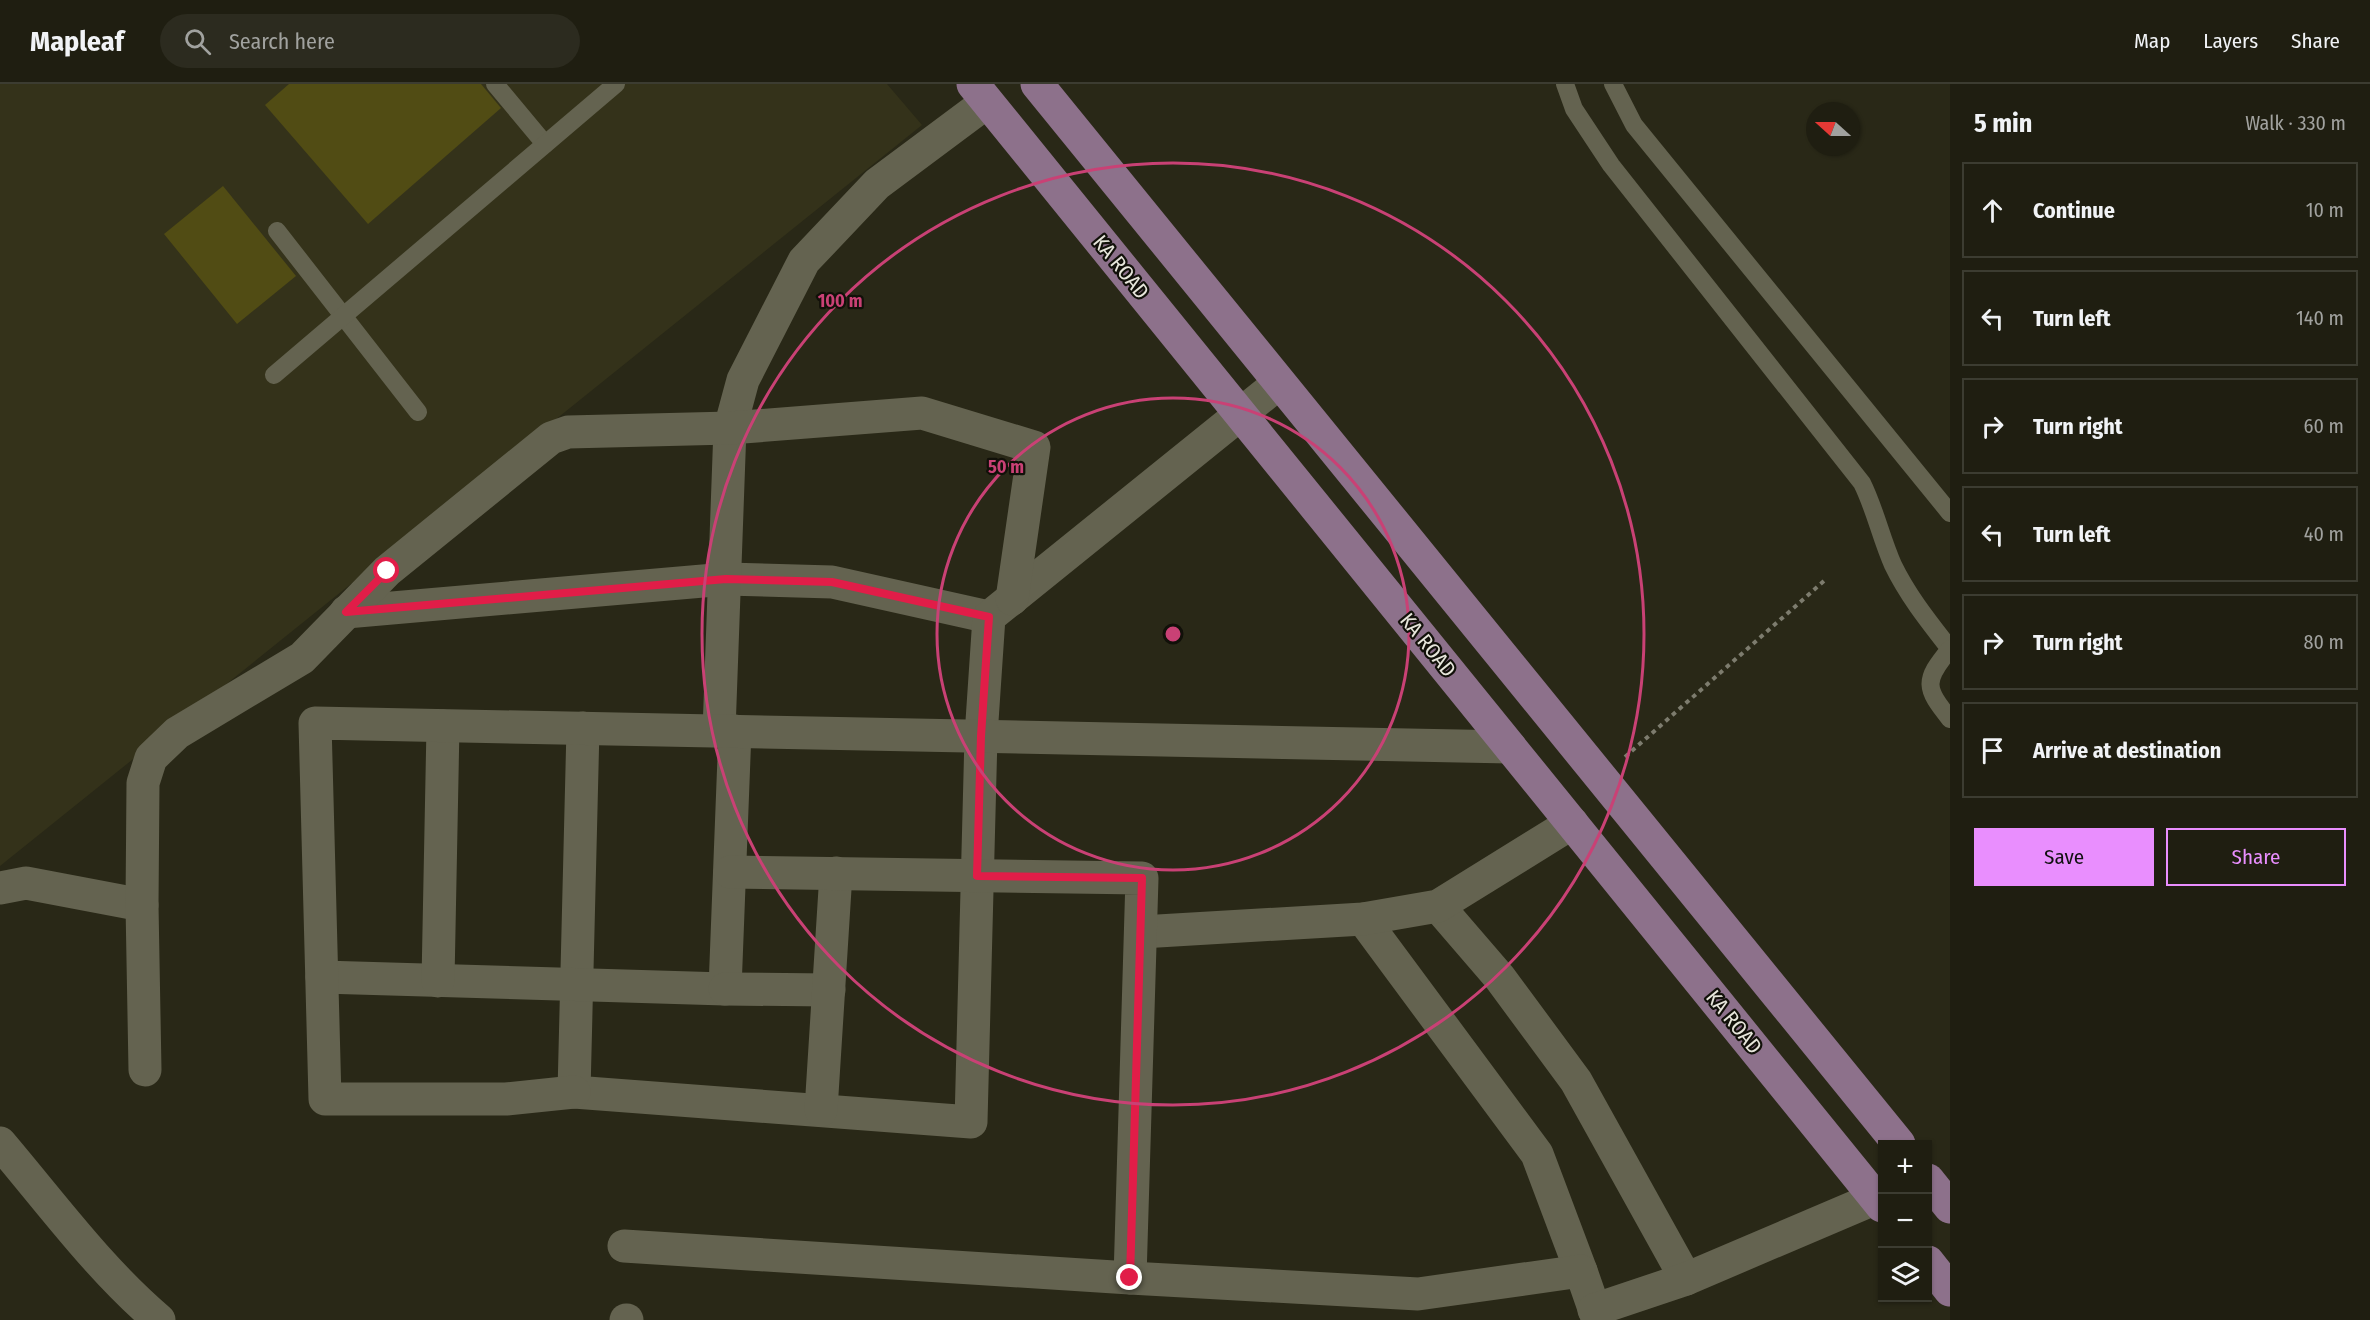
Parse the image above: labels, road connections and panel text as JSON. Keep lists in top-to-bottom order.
{
  "streets": {
    "main road": ["KA ROAD"]
  },
  "north": "left",
  "page": {
    "header": "Mapleaf",
    "search": "Search here",
    "nav": ["Map", "Layers", "Share"],
    "heading": ["5 min", "Walk · 330 m"],
    "list": [
      ["Continue", "10 m"],
      ["Turn left", "140 m"],
      ["Turn right", "60 m"],
      ["Turn left", "40 m"],
      ["Turn right", "80 m"],
      "Arrive at destination"
    ],
    "buttons": ["Save", "Share"],
    "map_buttons": ["+", "−"]
  },
  "rings": ["100 m", "50 m"]
}
